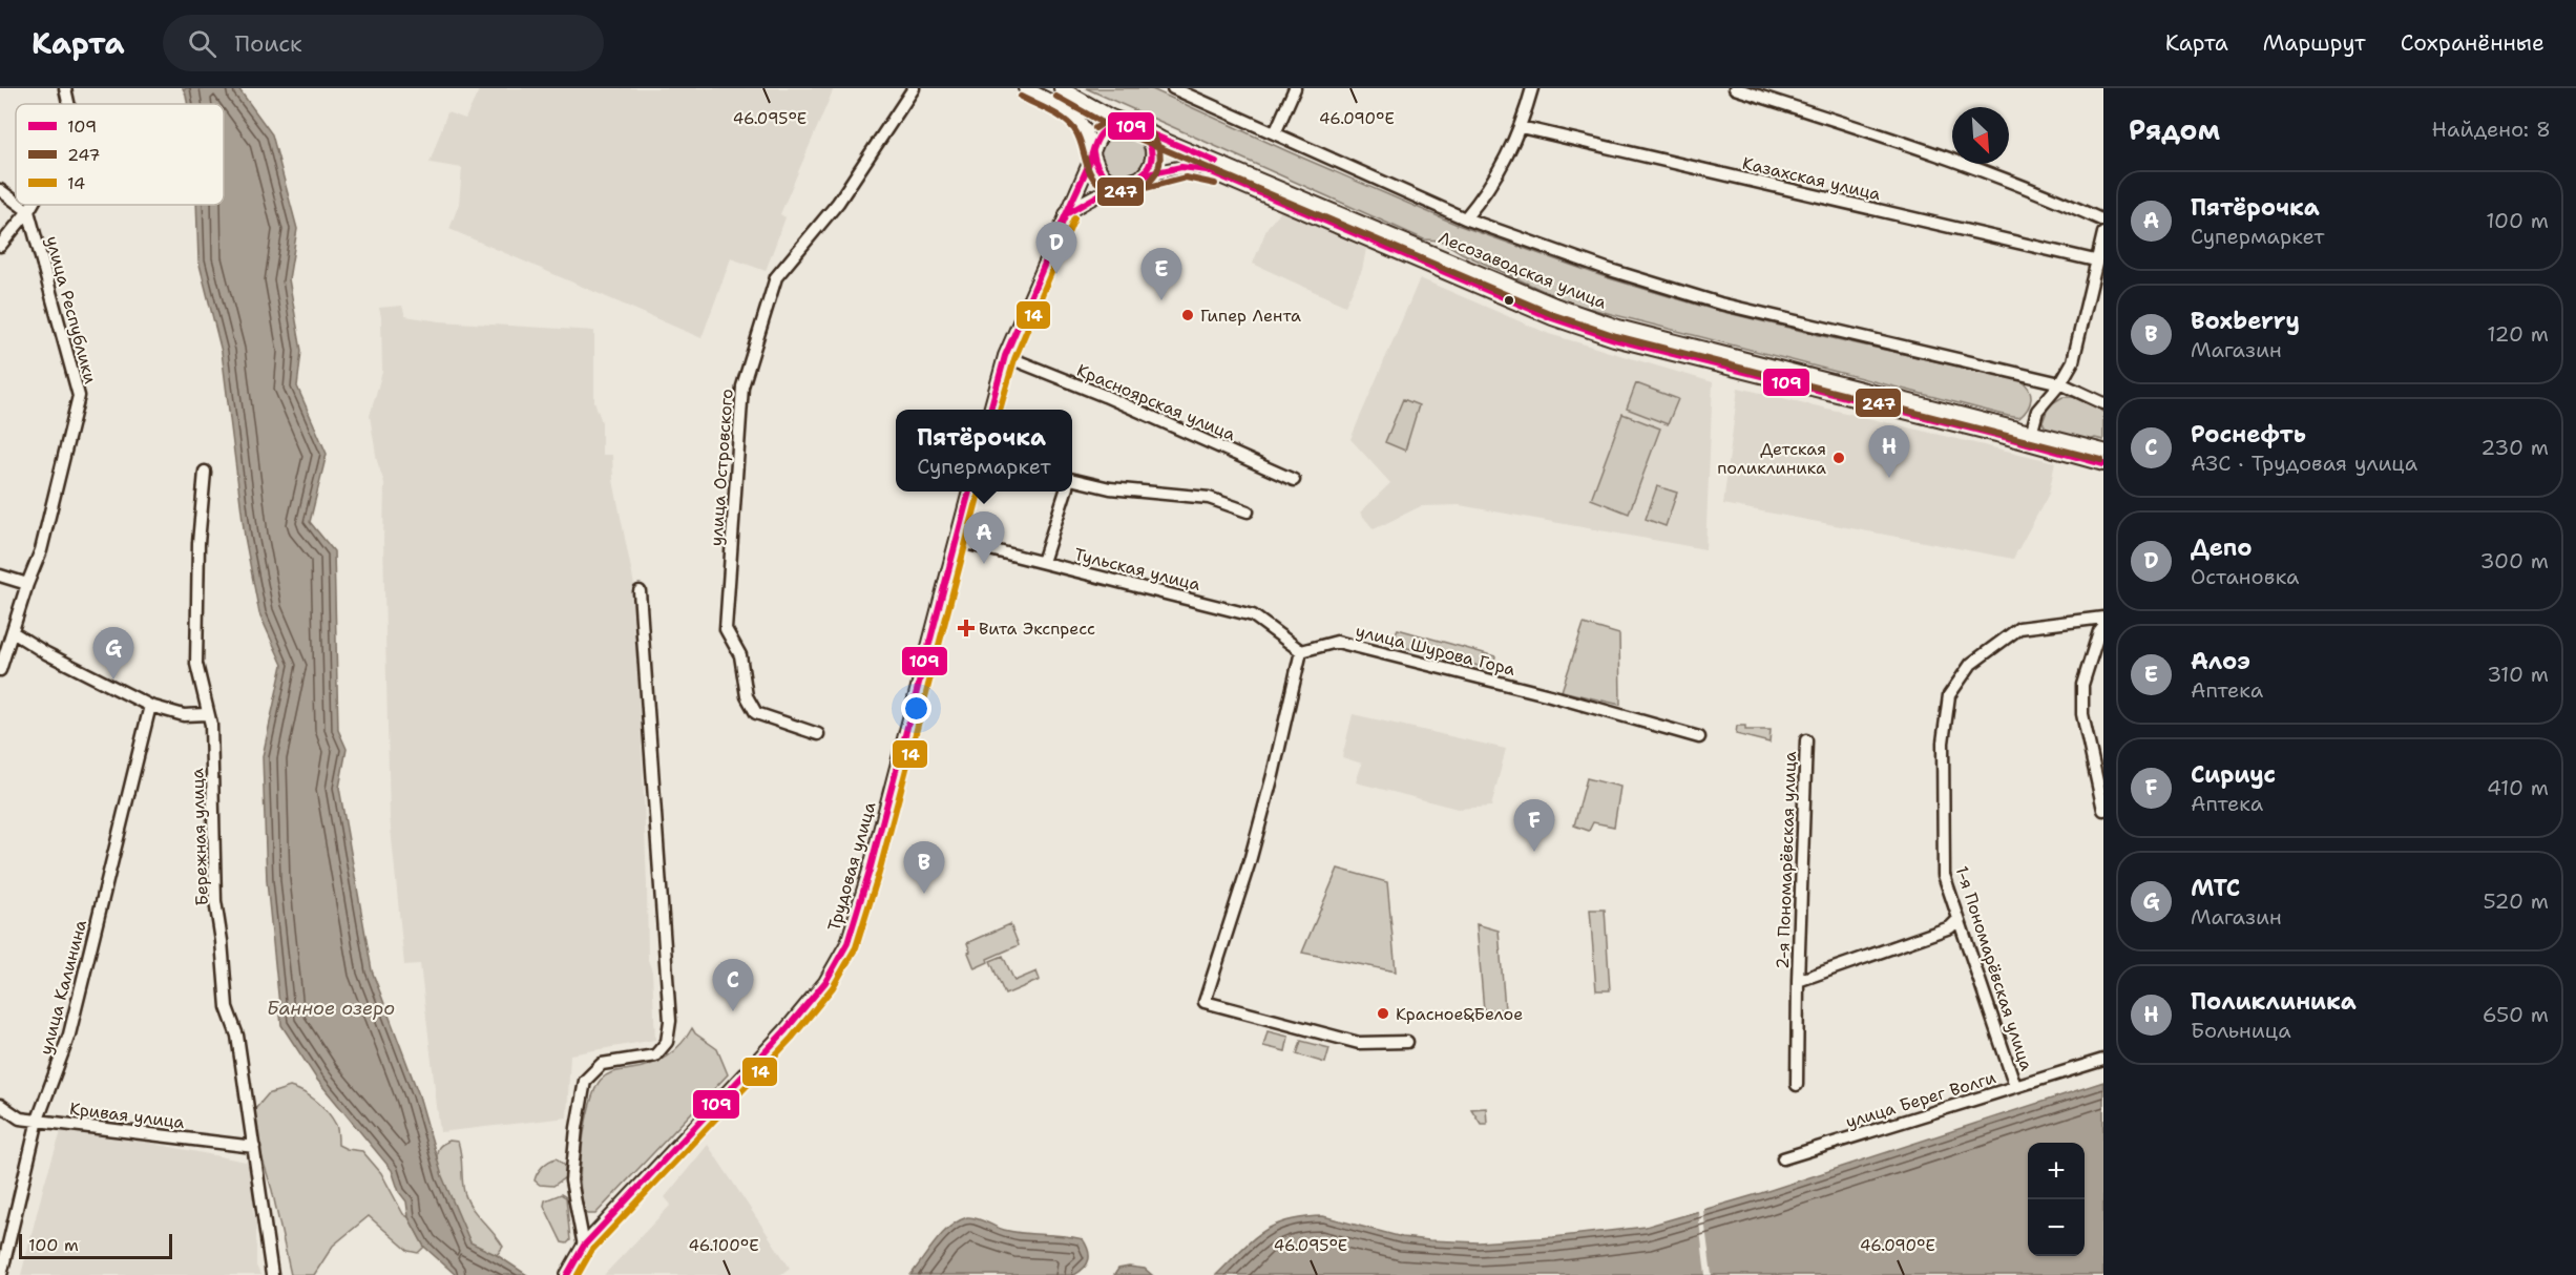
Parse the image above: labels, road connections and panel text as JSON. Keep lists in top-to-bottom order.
{
  "streets": {
    "main road": ["Лесозаводская улица", "Трудовая улица"],
    "street": [
      "Казахская улица",
      "улица Республики",
      "Красноярская улица",
      "улица Островского",
      "Тульская улица",
      "улица Шурова Гора",
      "Бережная улица",
      "2-я Пономарёвская улица",
      "1-я Пономарёвская улица",
      "улица Калинина",
      "улица Берег Волги",
      "Кривая улица"
    ]
  },
  "crossings": [
    ["Тульская улица", "улица Шурова Гора"],
    ["Тульская улица", "Трудовая улица"],
    ["Бережная улица", "Кривая улица"],
    ["2-я Пономарёвская улица", "1-я Пономарёвская улица"],
    ["1-я Пономарёвская улица", "улица Берег Волги"],
    ["улица Калинина", "Кривая улица"]
  ],
  "water": ["Банное озеро"],
  "places": {
    "other": ["Гипер Лента", "Детская поликлиника", "Красное&Белое"],
    "health": ["Вита Экспресс"]
  },
  "lines": ["transit line 247", "transit line 109", "transit line 14"],
  "legend": ["109", "247", "14"],
  "scale_bar": "100 m",
  "north": "bottom right",
  "page": {
    "header": "Карта",
    "search": "Поиск",
    "nav": ["Карта", "Маршрут", "Сохранённые"],
    "heading": ["Рядом", "Найдено: 8"],
    "list": [
      {
        "mark": "A",
        "name": "Пятёрочка",
        "note": "Супермаркет",
        "value": "100 m"
      },
      {
        "mark": "B",
        "name": "Boxberry",
        "note": "Магазин",
        "value": "120 m"
      },
      {
        "mark": "C",
        "name": "Роснефть",
        "note": "АЗС · Трудовая улица",
        "value": "230 m"
      },
      {
        "mark": "D",
        "name": "Депо",
        "note": "Остановка",
        "value": "300 m"
      },
      {
        "mark": "E",
        "name": "Алоэ",
        "note": "Аптека",
        "value": "310 m"
      },
      {
        "mark": "F",
        "name": "Сириус",
        "note": "Аптека",
        "value": "410 m"
      },
      {
        "mark": "G",
        "name": "МТС",
        "note": "Магазин",
        "value": "520 m"
      },
      {
        "mark": "H",
        "name": "Поликлиника",
        "note": "Больница",
        "value": "650 m"
      }
    ],
    "pins": [
      "D",
      "E",
      "H",
      "A",
      "G",
      "F",
      "B",
      "C"
    ],
    "popup": ["Пятёрочка", "Супермаркет"],
    "map_buttons": ["+", "−"],
    "scale": "100 m"
  },
  "coordinates": ["46.095°E", "46.090°E", "46.100°E"]
}
